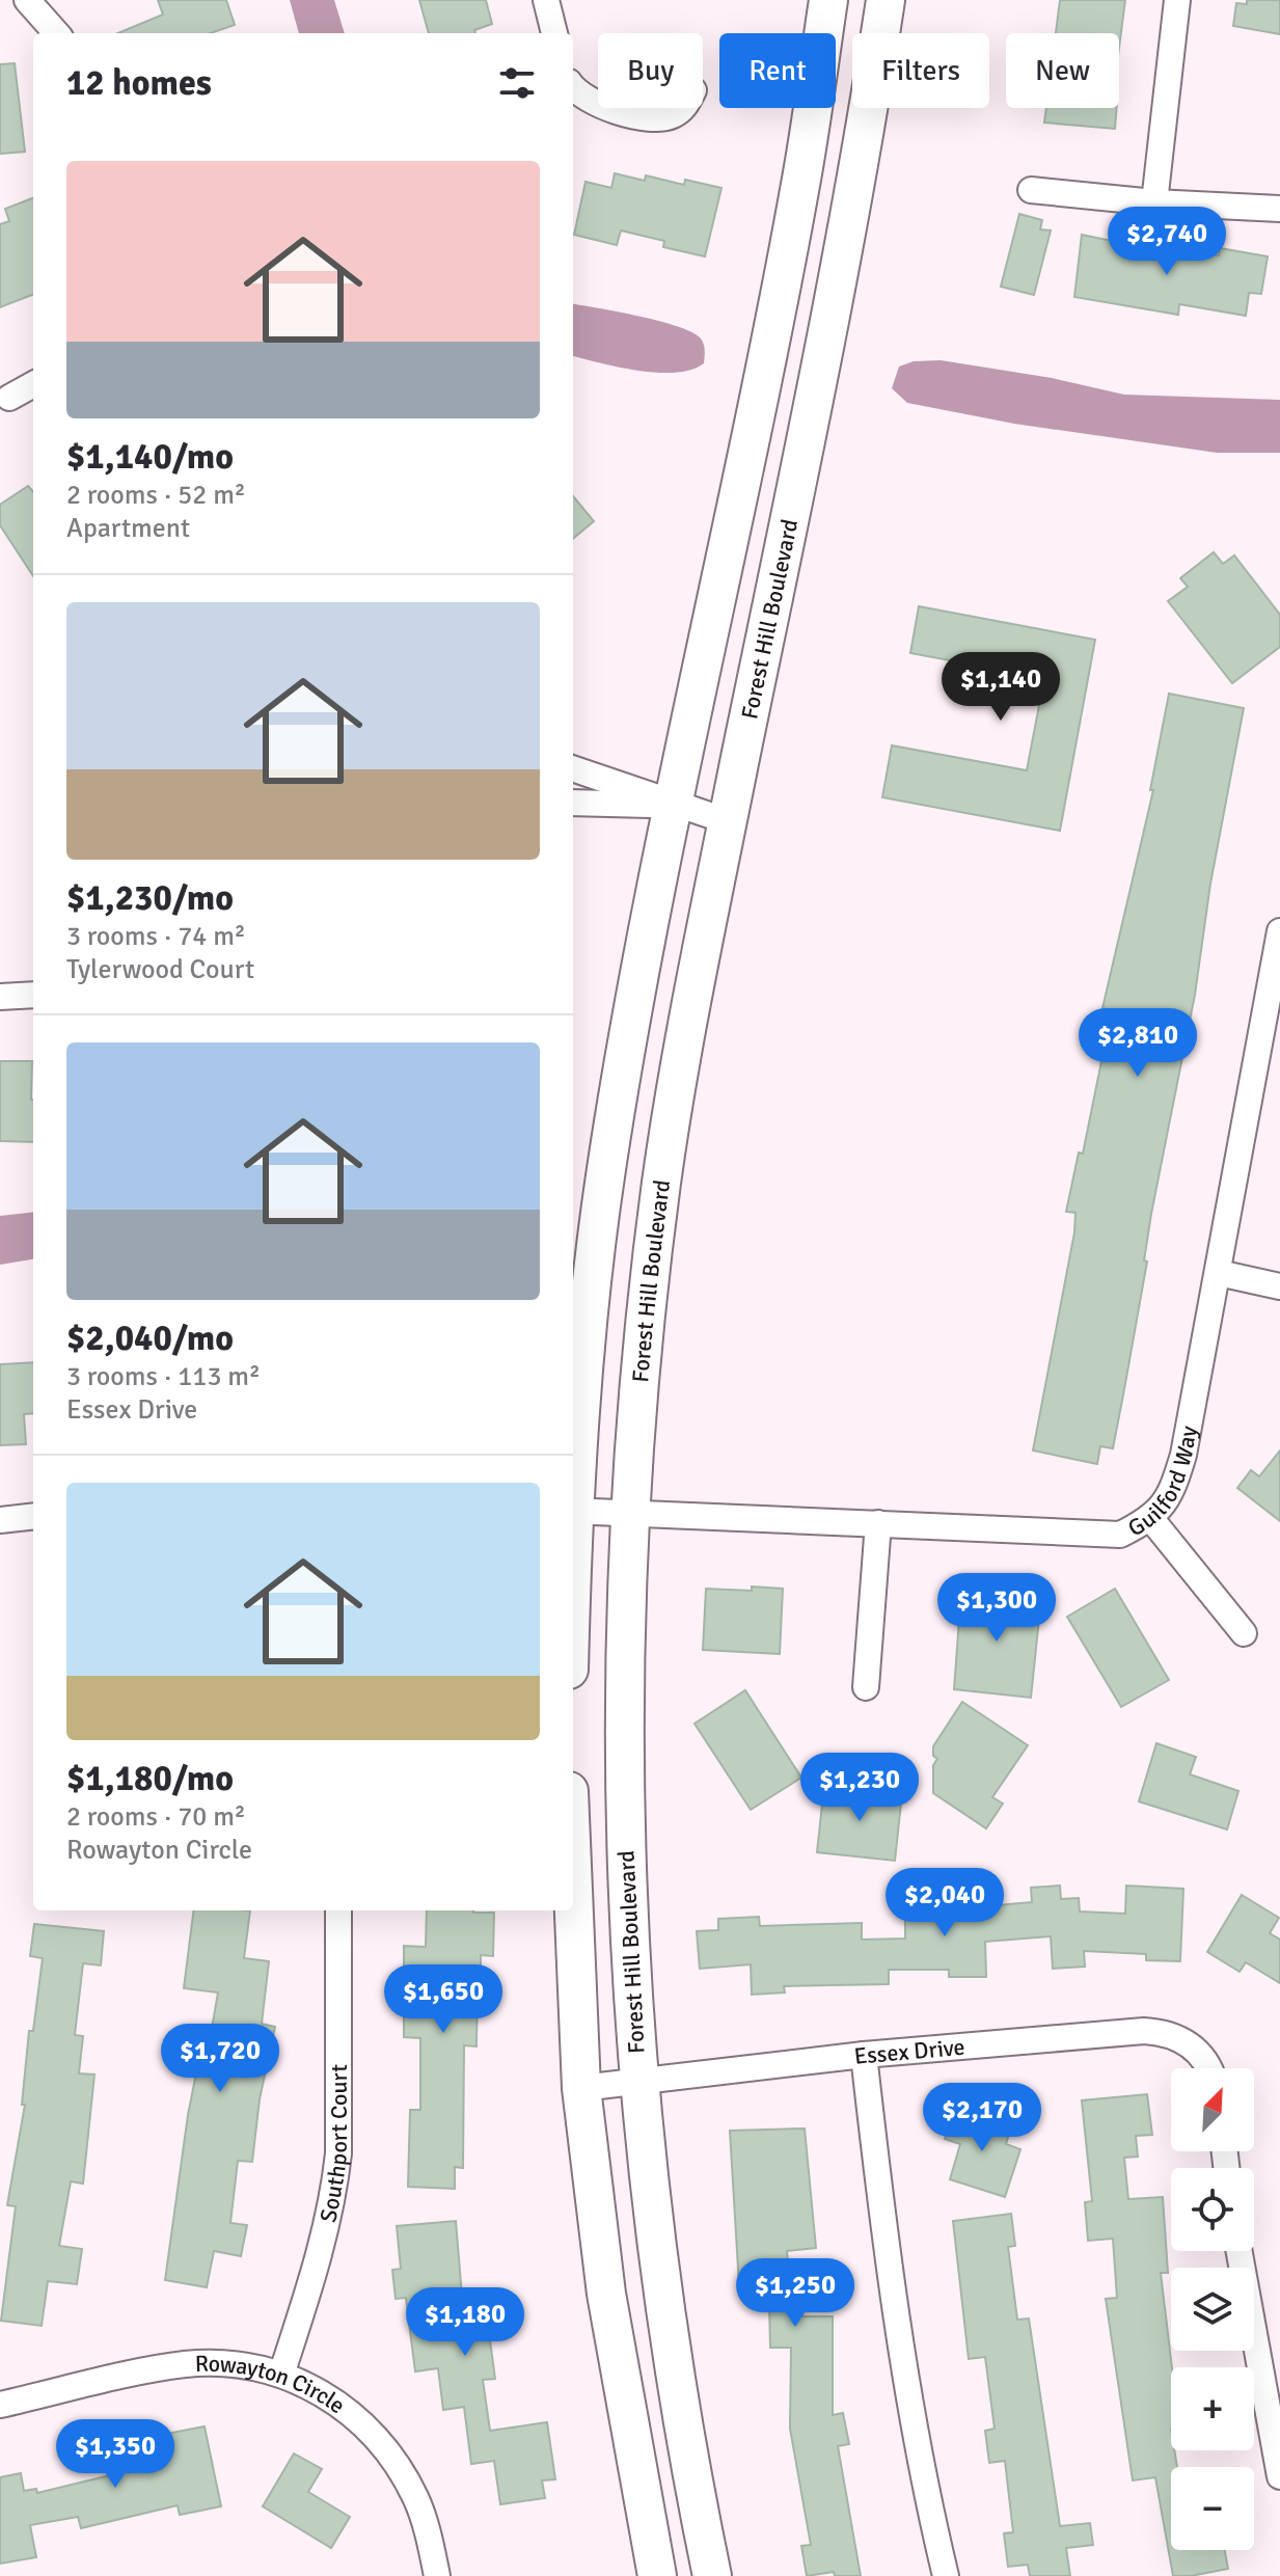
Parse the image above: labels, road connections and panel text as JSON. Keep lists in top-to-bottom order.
{
  "streets": {
    "main road": ["Forest Hill Boulevard"],
    "street": [
      "Guilford Way",
      "Essex Drive",
      "Southport Court",
      "Rowayton Circle"
    ]
  },
  "crossings": [
    ["Forest Hill Boulevard", "Guilford Way"],
    ["Forest Hill Boulevard", "Essex Drive"],
    ["Southport Court", "Rowayton Circle"]
  ],
  "north": "top right",
  "page": {
    "chip": [
      "Buy",
      "Rent",
      "Filters",
      "New"
    ],
    "heading": "12 homes",
    "list": [
      {
        "name": "$1,140/mo",
        "note": "2 rooms · 52 m² · Apartment"
      },
      {
        "name": "$1,230/mo",
        "note": "3 rooms · 74 m² · Tylerwood Court"
      },
      {
        "name": "$2,040/mo",
        "note": "3 rooms · 113 m² · Essex Drive"
      },
      {
        "name": "$1,180/mo",
        "note": "2 rooms · 70 m² · Rowayton Circle"
      }
    ],
    "price": [
      "$2,740",
      "$1,140",
      "$2,810",
      "$1,300",
      "$1,230",
      "$2,040",
      "$1,650",
      "$1,720",
      "$2,170",
      "$1,250",
      "$1,180",
      "$1,350"
    ],
    "map_buttons": ["+", "−"]
  }
}
